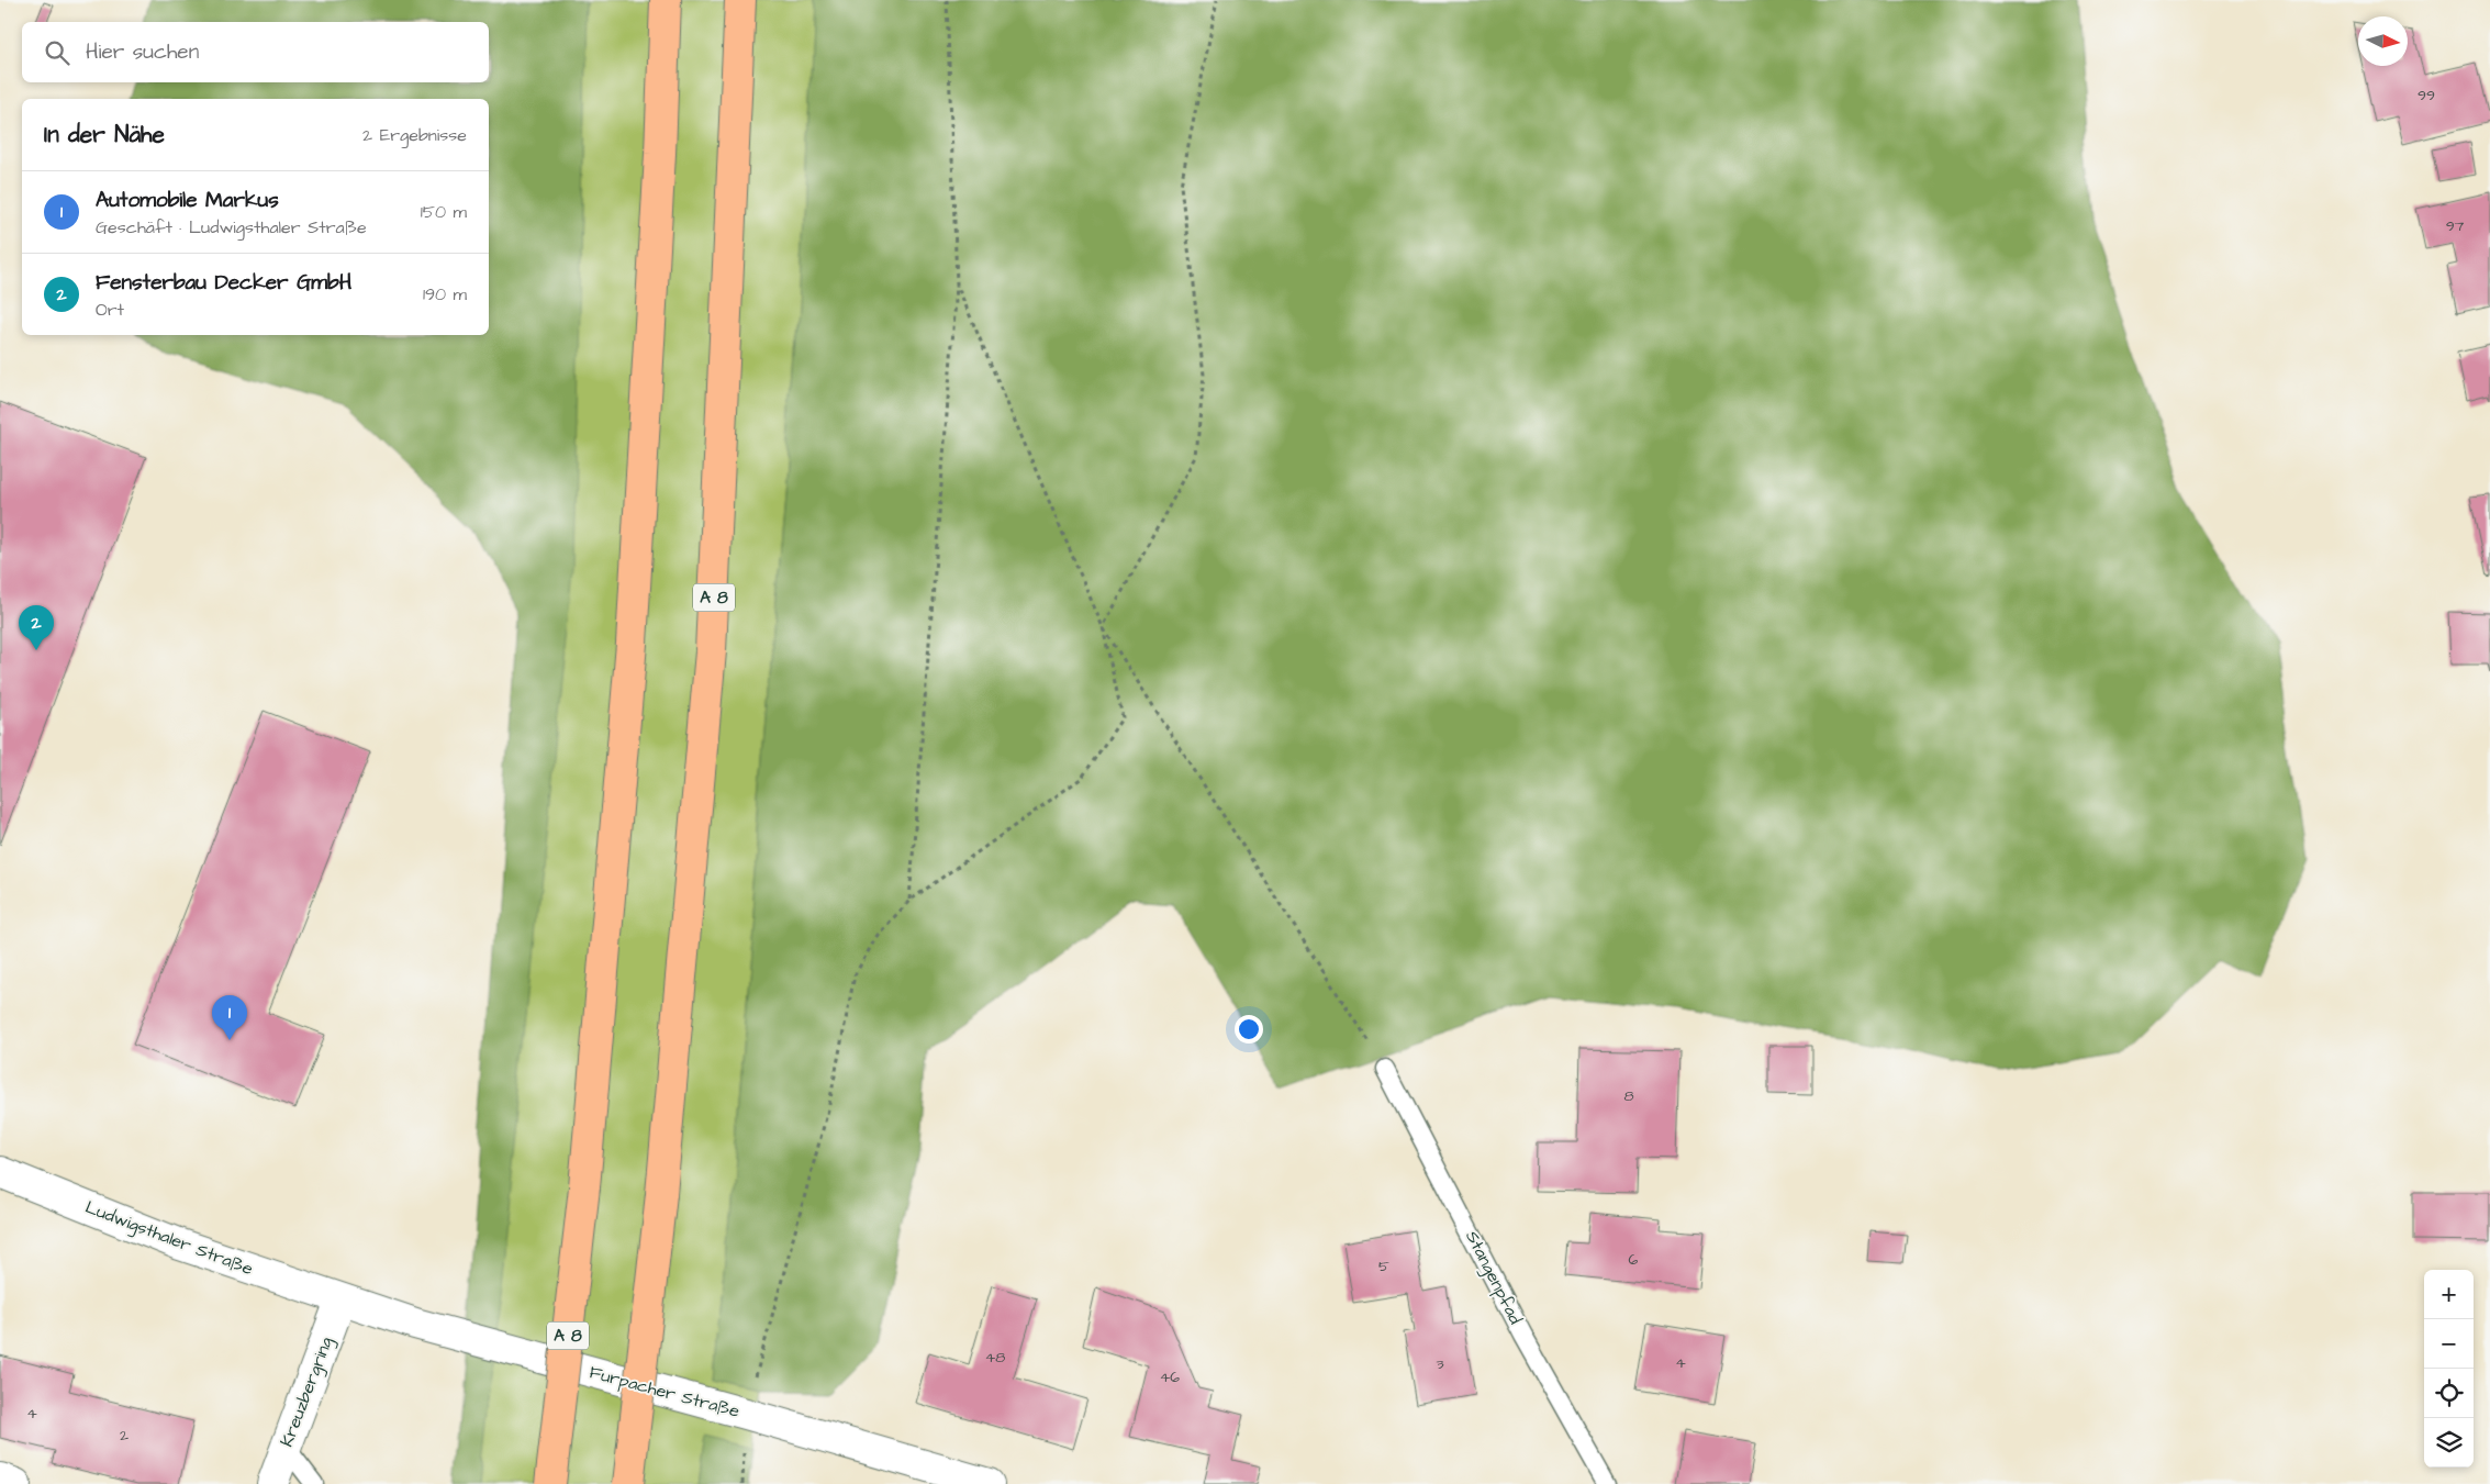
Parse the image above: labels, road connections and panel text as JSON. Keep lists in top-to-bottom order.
{
  "streets": {
    "highway": ["A 8"],
    "street": ["Ludwigsthaler Straße", "Kreuzbergring", "Furpacher Straße"],
    "lane": ["Stangenpfad"]
  },
  "crossings": [
    ["Ludwigsthaler Straße", "Kreuzbergring"],
    ["Ludwigsthaler Straße", "Furpacher Straße"],
    ["Kreuzbergring", "Furpacher Straße"]
  ],
  "house_numbers": [
    "99",
    "97",
    "8",
    "6",
    "5",
    "48",
    "4",
    "3",
    "46",
    "4",
    "2"
  ],
  "north": "right",
  "page": {
    "search": "Hier suchen",
    "heading": ["In der Nähe", "2 Ergebnisse"],
    "list": [
      {
        "mark": "1",
        "name": "Automobile Markus",
        "note": "Geschäft · Ludwigsthaler Straße",
        "value": "150 m"
      },
      {
        "mark": "2",
        "name": "Fensterbau Decker GmbH",
        "note": "Ort",
        "value": "190 m"
      }
    ],
    "pins": ["2", "1"],
    "map_buttons": ["+", "−"]
  }
}
